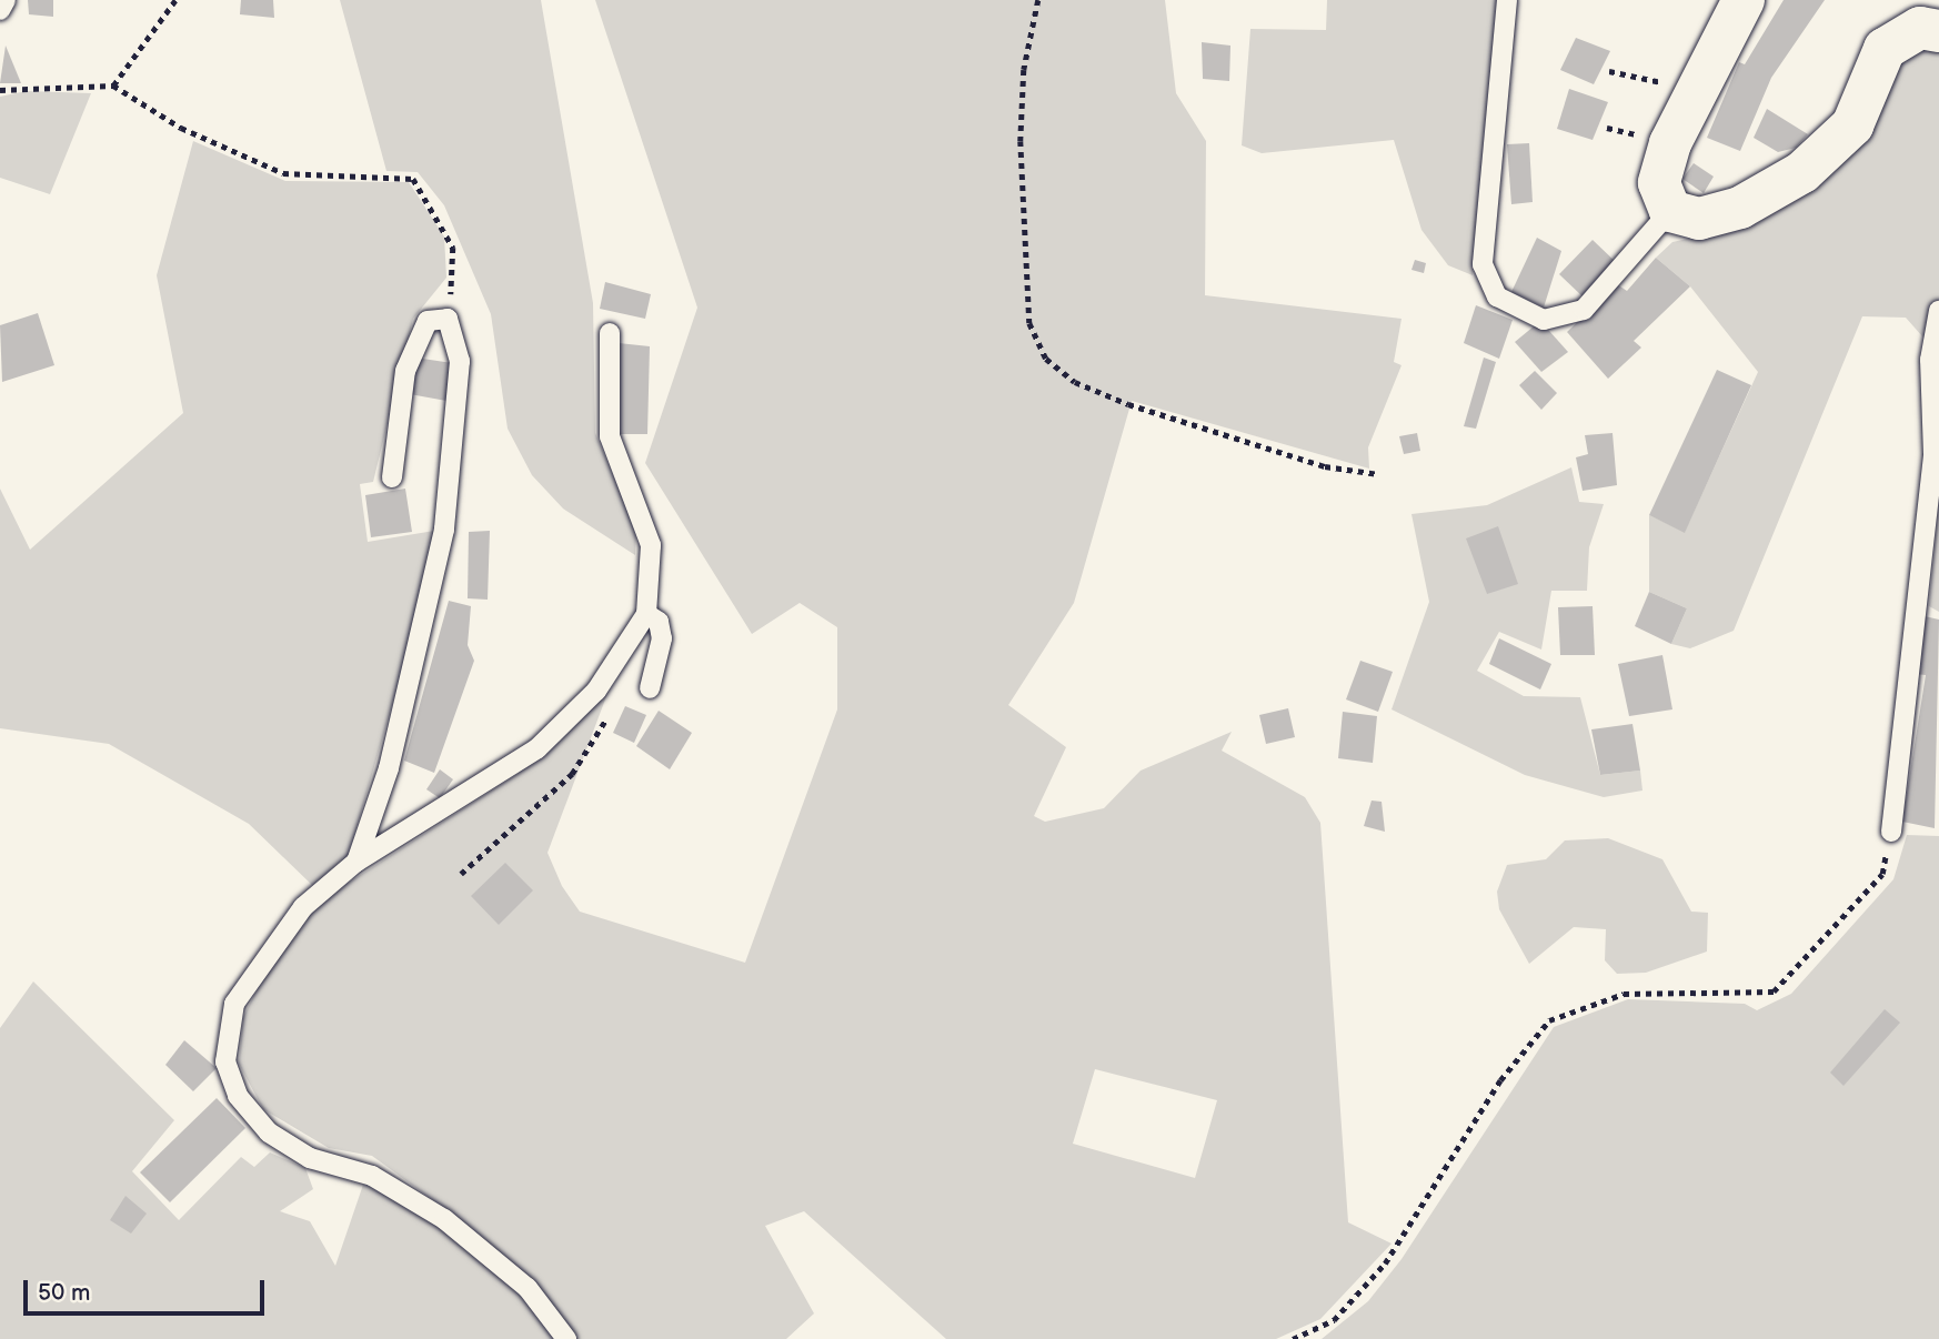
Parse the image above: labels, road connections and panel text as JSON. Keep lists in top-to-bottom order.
{
  "scale_bar": "50 m"
}
